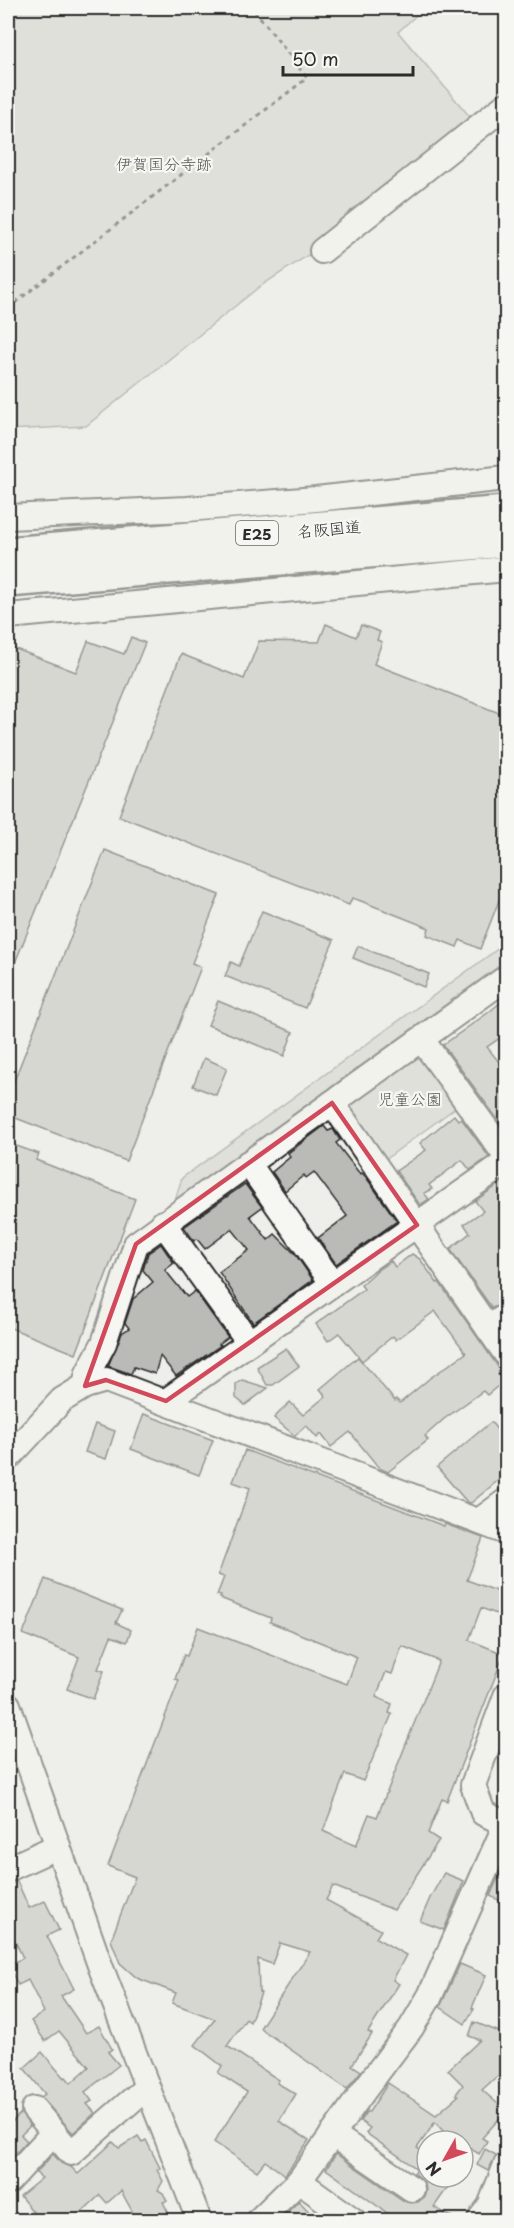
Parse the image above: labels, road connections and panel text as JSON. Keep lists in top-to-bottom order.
{
  "streets": {
    "highway": ["名阪国道", "E25"]
  },
  "parks": ["伊賀国分寺跡", "児童公園"],
  "scale_bar": "50 m",
  "north": "bottom left"
}
